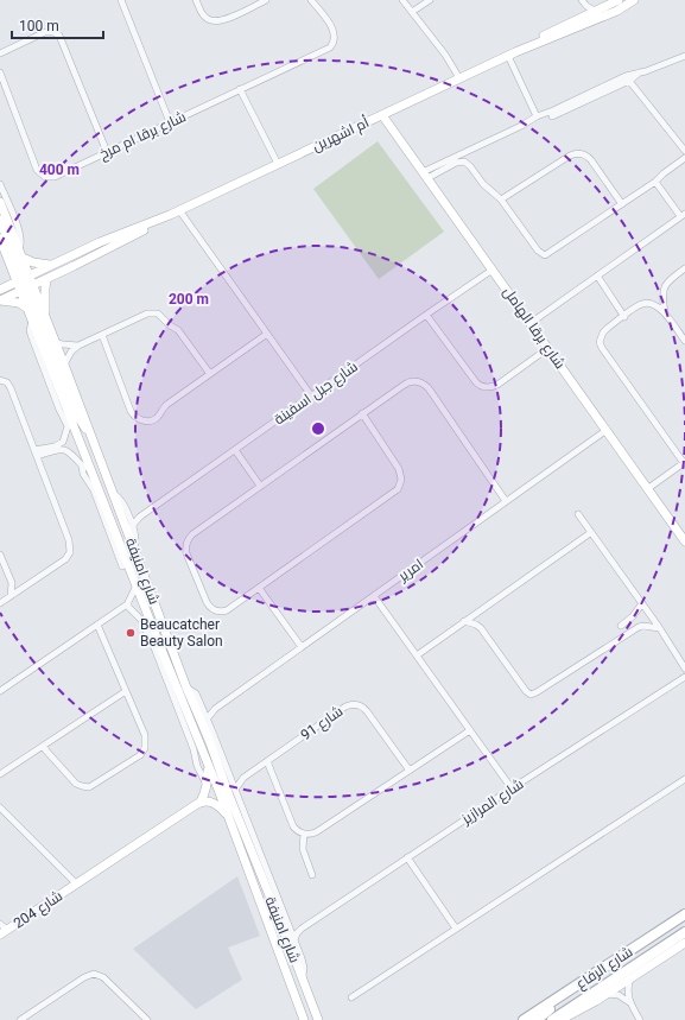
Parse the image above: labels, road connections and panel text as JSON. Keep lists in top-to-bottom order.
{
  "streets": {
    "main road": ["شارع الرفاع"],
    "street": [
      "أم اشهرين",
      "شارع برقا ام مرخ",
      "شارع برقا الهامل",
      "شارع جبل اسفينة",
      "امرير",
      "شارع امنيفة",
      "شارع 91",
      "شارع المرازيز",
      "شارع 204"
    ]
  },
  "crossings": [
    ["أم اشهرين", "شارع برقا الهامل"],
    ["أم اشهرين", "شارع امنيفة"],
    ["شارع برقا الهامل", "شارع جبل اسفينة"],
    ["شارع برقا الهامل", "امرير"]
  ],
  "places": ["Beaucatcher Beauty Salon"],
  "scale_bar": "100 m",
  "rings": ["400 m", "200 m"]
}
